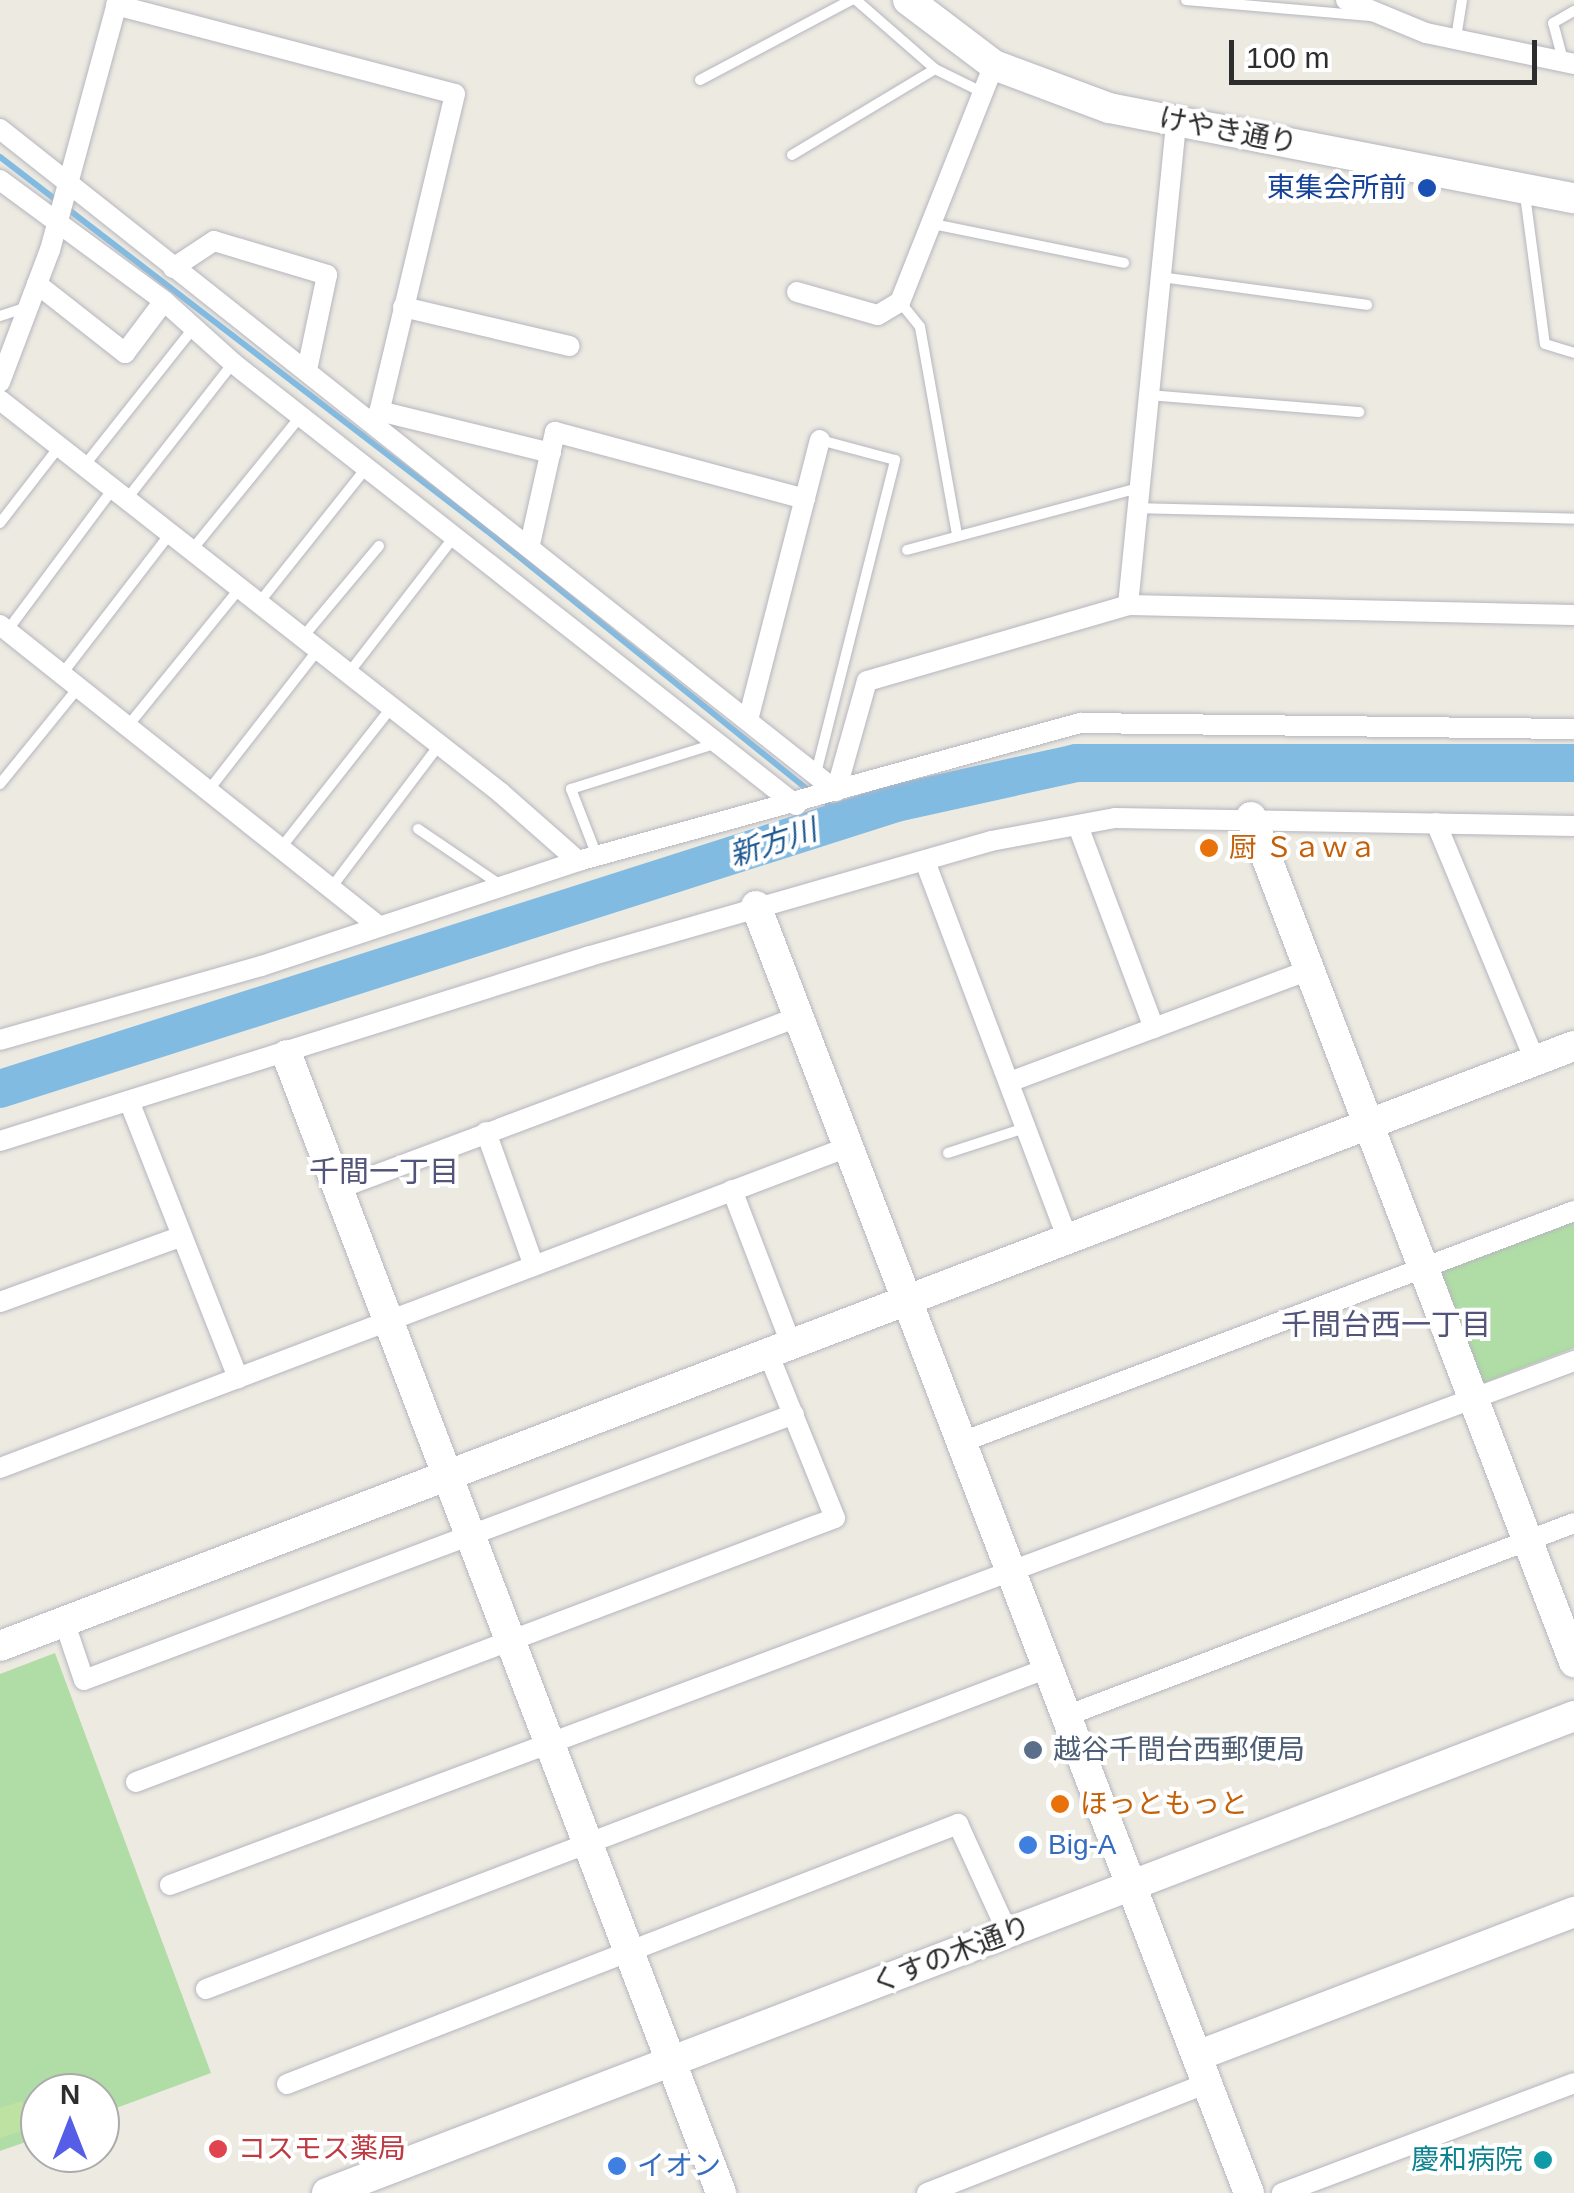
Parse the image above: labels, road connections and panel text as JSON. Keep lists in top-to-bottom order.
{
  "streets": {
    "street": ["けやき通り", "くすの木通り"]
  },
  "districts": ["千間一丁目", "千間台西一丁目"],
  "water": ["新方川"],
  "places": [
    "東集会所前",
    "厨 Ｓａｗａ",
    "越谷千間台西郵便局",
    "ほっともっと",
    "Big-A",
    "コスモス薬局",
    "慶和病院",
    "イオン"
  ],
  "scale_bar": "100 m",
  "north": "top"
}
